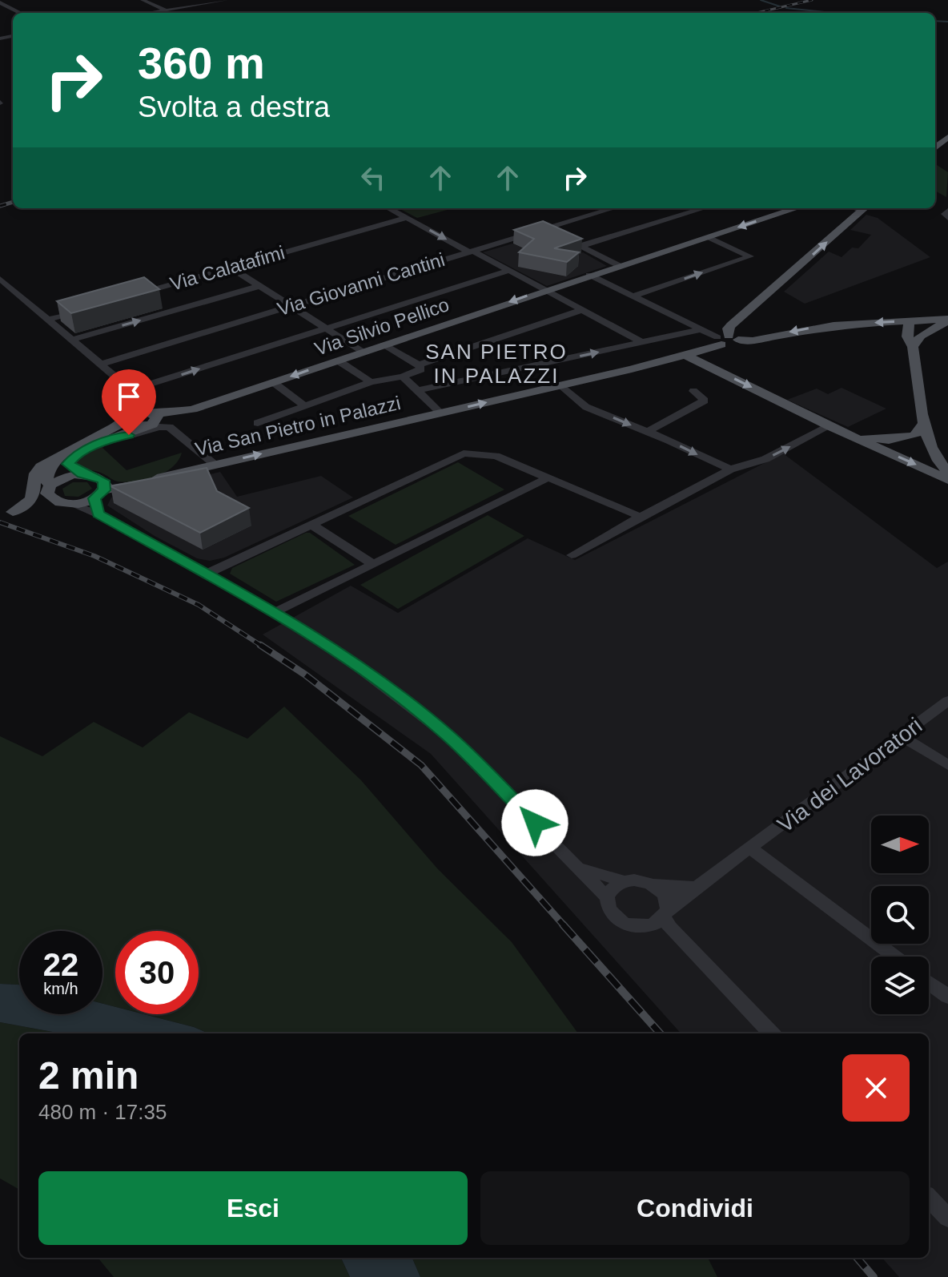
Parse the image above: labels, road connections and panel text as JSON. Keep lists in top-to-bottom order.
{
  "streets": {
    "main road": ["Via Silvio Pellico", "Via San Pietro in Palazzi"],
    "street": ["Via Calatafimi", "Via Giovanni Cantini", "Via dei Lavoratori"]
  },
  "one_way": ["Via Silvio Pellico"],
  "districts": ["SAN PIETRO IN PALAZZI"],
  "north": "right",
  "page": {
    "turn": ["360 m", "Svolta a destra"],
    "speed": "22 km/h",
    "limit": "30",
    "heading": ["2 min", "480 m · 17:35"],
    "buttons": ["Esci", "Condividi"]
  }
}
